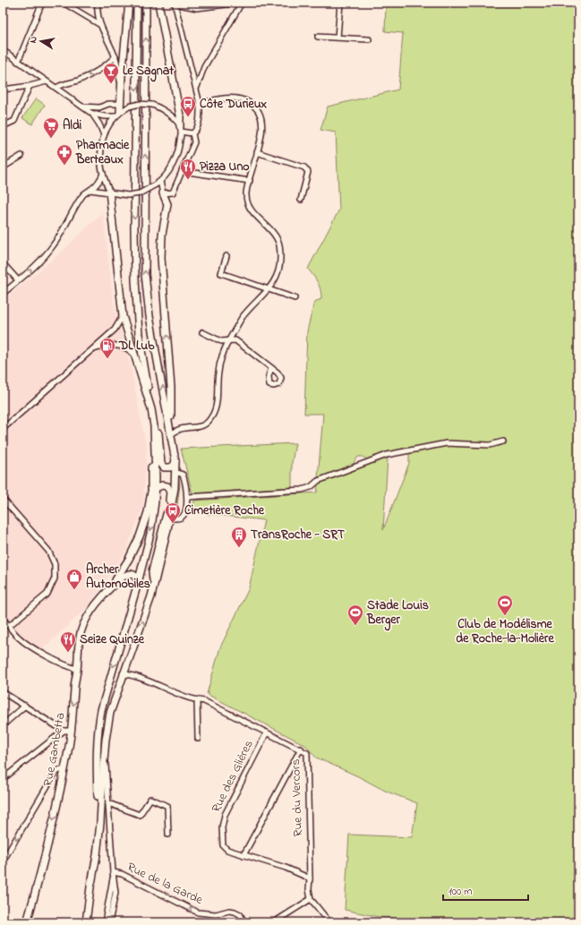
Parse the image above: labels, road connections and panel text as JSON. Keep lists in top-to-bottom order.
{
  "streets": {
    "main road": ["Rue Gambetta"],
    "street": ["Rue des Glières", "Rue du Vercors", "Rue de la Garde"]
  },
  "crossings": [
    ["Rue des Glières", "Rue du Vercors"]
  ],
  "one_way": ["Rue de la Garde"],
  "places": {
    "bar": ["Le Sagnat"],
    "bus stop": ["Côte Durieux", "Cimetière Roche"],
    "supermarket": ["Aldi"],
    "pharmacy": ["Pharmacie Berteaux"],
    "restaurant": ["Pizza Uno", "Seize Quinze"],
    "fuel station": ["DL Lub"],
    "building": ["TransRoche - SRT"],
    "shop": ["Archer Automobiles"],
    "sports": ["Club de Modélisme de Roche-la-Molière", "Stade Louis Berger"]
  },
  "scale_bar": "100 m",
  "north": "left"
}
